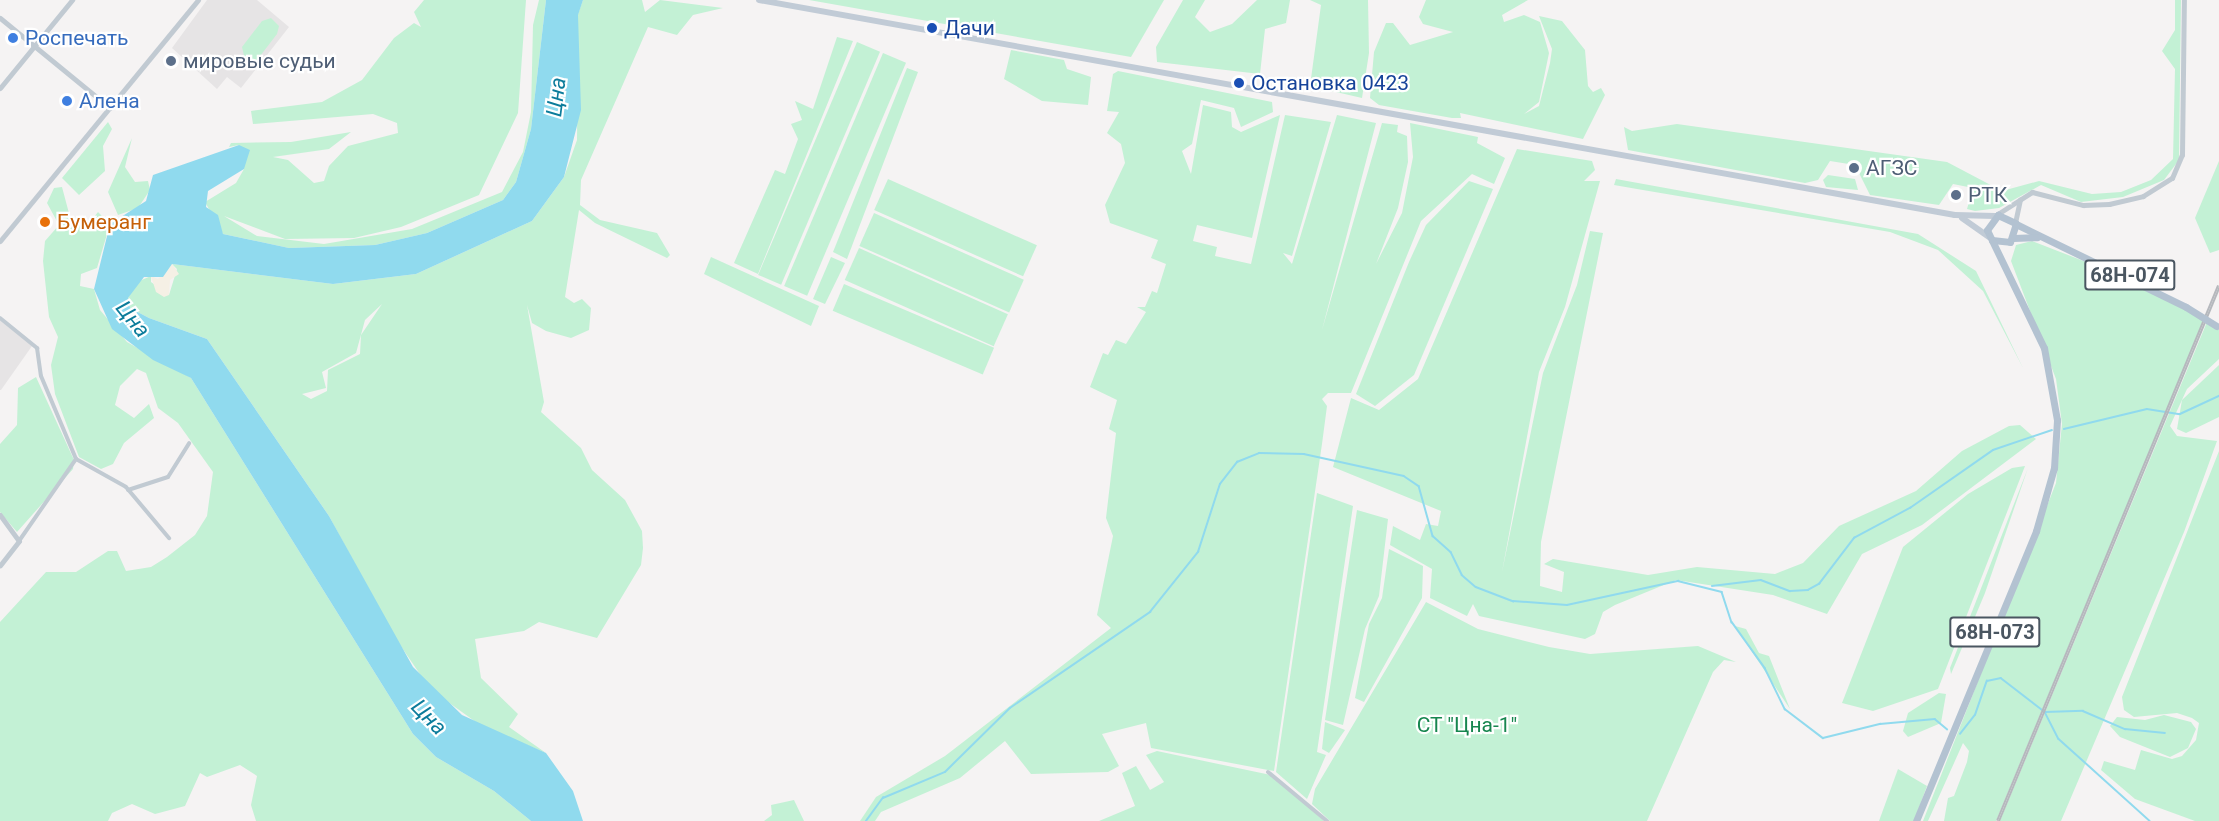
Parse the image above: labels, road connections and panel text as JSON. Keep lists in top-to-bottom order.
{
  "streets": {
    "main road": ["68Н-074", "68Н-073"]
  },
  "crossings": [
    ["68Н-074", "68Н-073"]
  ],
  "water": ["Цна"],
  "parks": ["СТ \"Цна-1\""],
  "places": [
    "Дачи",
    "Роспечать",
    "мировые судьи",
    "Остановка 0423",
    "Алена",
    "АГЗС",
    "РТК",
    "Бумеранг"
  ]
}
